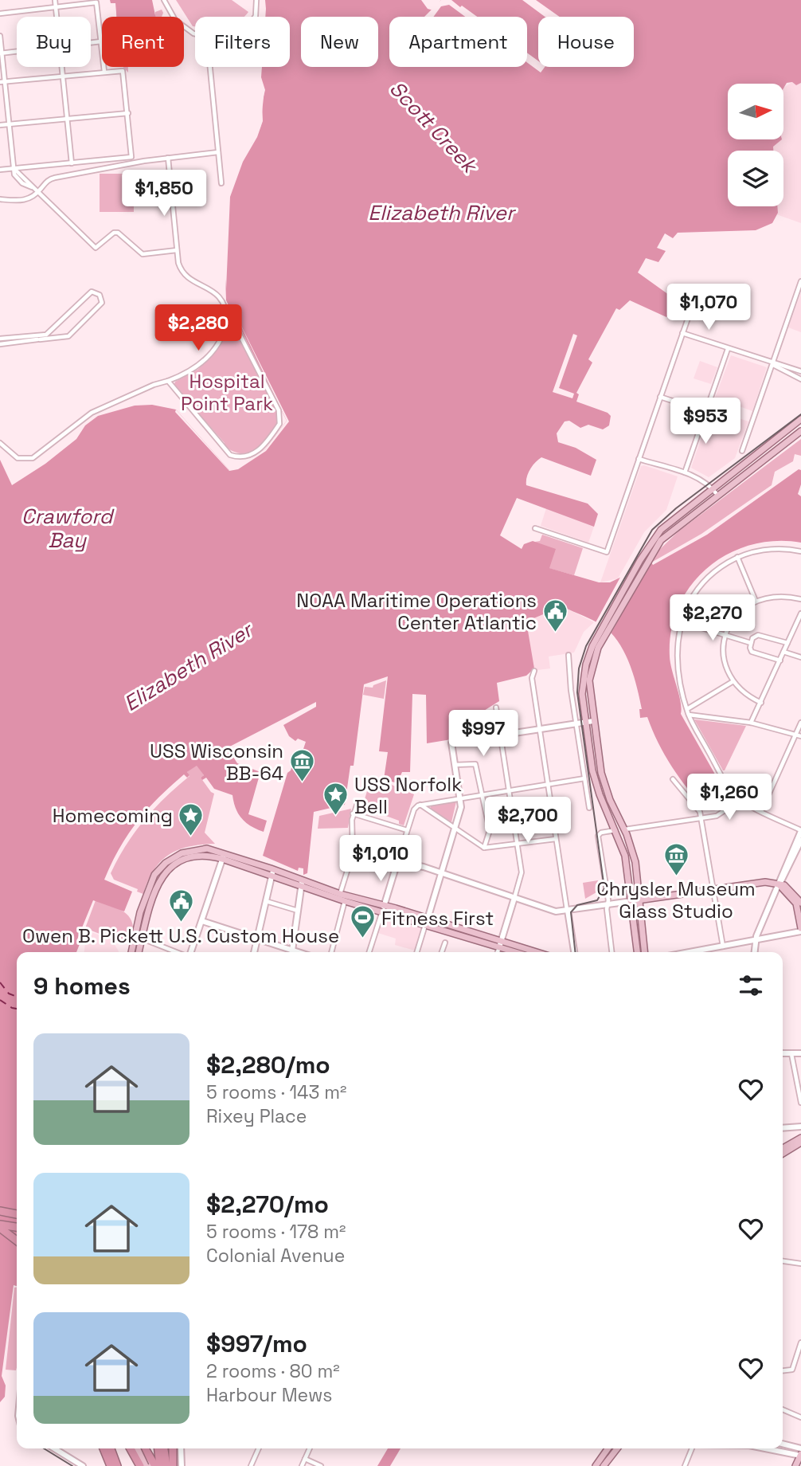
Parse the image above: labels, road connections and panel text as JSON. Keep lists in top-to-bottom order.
{
  "water": ["Scott Creek", "Elizabeth River", "Crawford Bay"],
  "parks": ["Hospital Point Park"],
  "places": {
    "public building": ["NOAA Maritime Operations Center Atlantic", "Owen B. Pickett U.S. Custom House"],
    "museum": ["USS Wisconsin BB-64", "Chrysler Museum Glass Studio"],
    "place": ["USS Norfolk Bell", "Homecoming"],
    "sports": ["Fitness First"]
  },
  "north": "right",
  "page": {
    "chip": [
      "Buy",
      "Rent",
      "Filters",
      "New",
      "Apartment",
      "House"
    ],
    "price": [
      "$1,850",
      "$1,070",
      "$2,280",
      "$953",
      "$2,270",
      "$997",
      "$1,260",
      "$2,700",
      "$1,010"
    ],
    "heading": "9 homes",
    "list": [
      {
        "name": "$2,280/mo",
        "note": "5 rooms · 143 m² · Rixey Place"
      },
      {
        "name": "$2,270/mo",
        "note": "5 rooms · 178 m² · Colonial Avenue"
      },
      {
        "name": "$997/mo",
        "note": "2 rooms · 80 m² · Harbour Mews"
      }
    ]
  }
}
